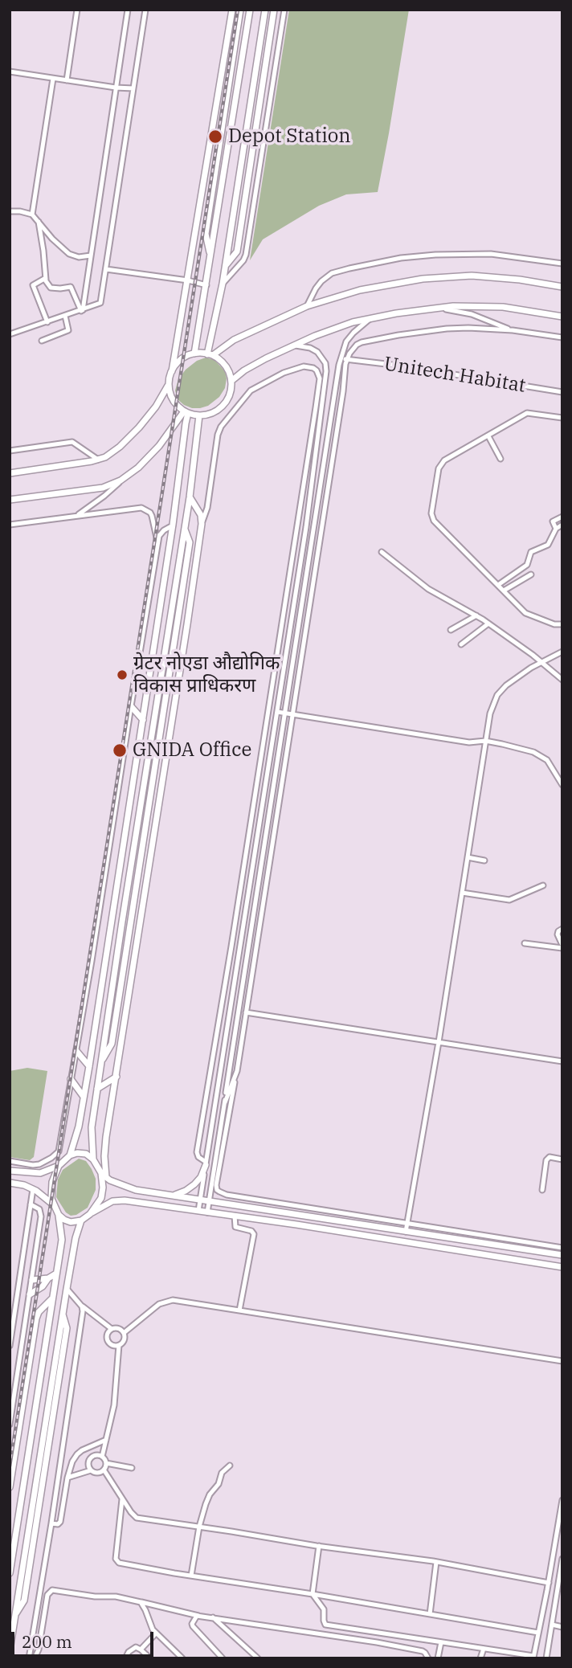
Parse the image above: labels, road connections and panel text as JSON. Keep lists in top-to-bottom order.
{
  "streets": {
    "street": ["Unitech Habitat"]
  },
  "places": ["Depot Station", "ग्रेटर नोएडा औद्योगिक विकास प्राधिकरण", "GNIDA Office"],
  "scale_bar": "200 m"
}
